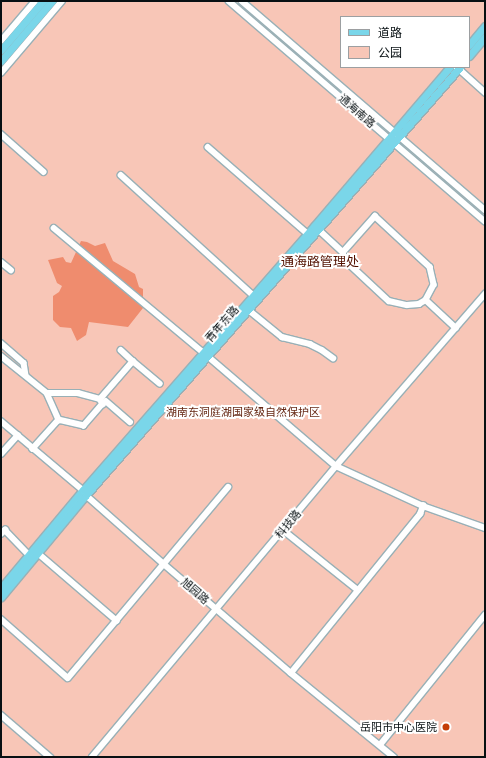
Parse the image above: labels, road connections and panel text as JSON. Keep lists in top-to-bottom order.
{
  "streets": {
    "main road": ["青年东路"],
    "street": ["通海南路", "科技路", "旭园路"]
  },
  "crossings": [
    ["通海南路", "青年东路"],
    ["青年东路", "旭园路"],
    ["科技路", "旭园路"]
  ],
  "districts": ["通海路管理处"],
  "parks": ["湖南东洞庭湖国家级自然保护区"],
  "places": ["岳阳市中心医院"],
  "legend": ["道路", "公园"]
}
